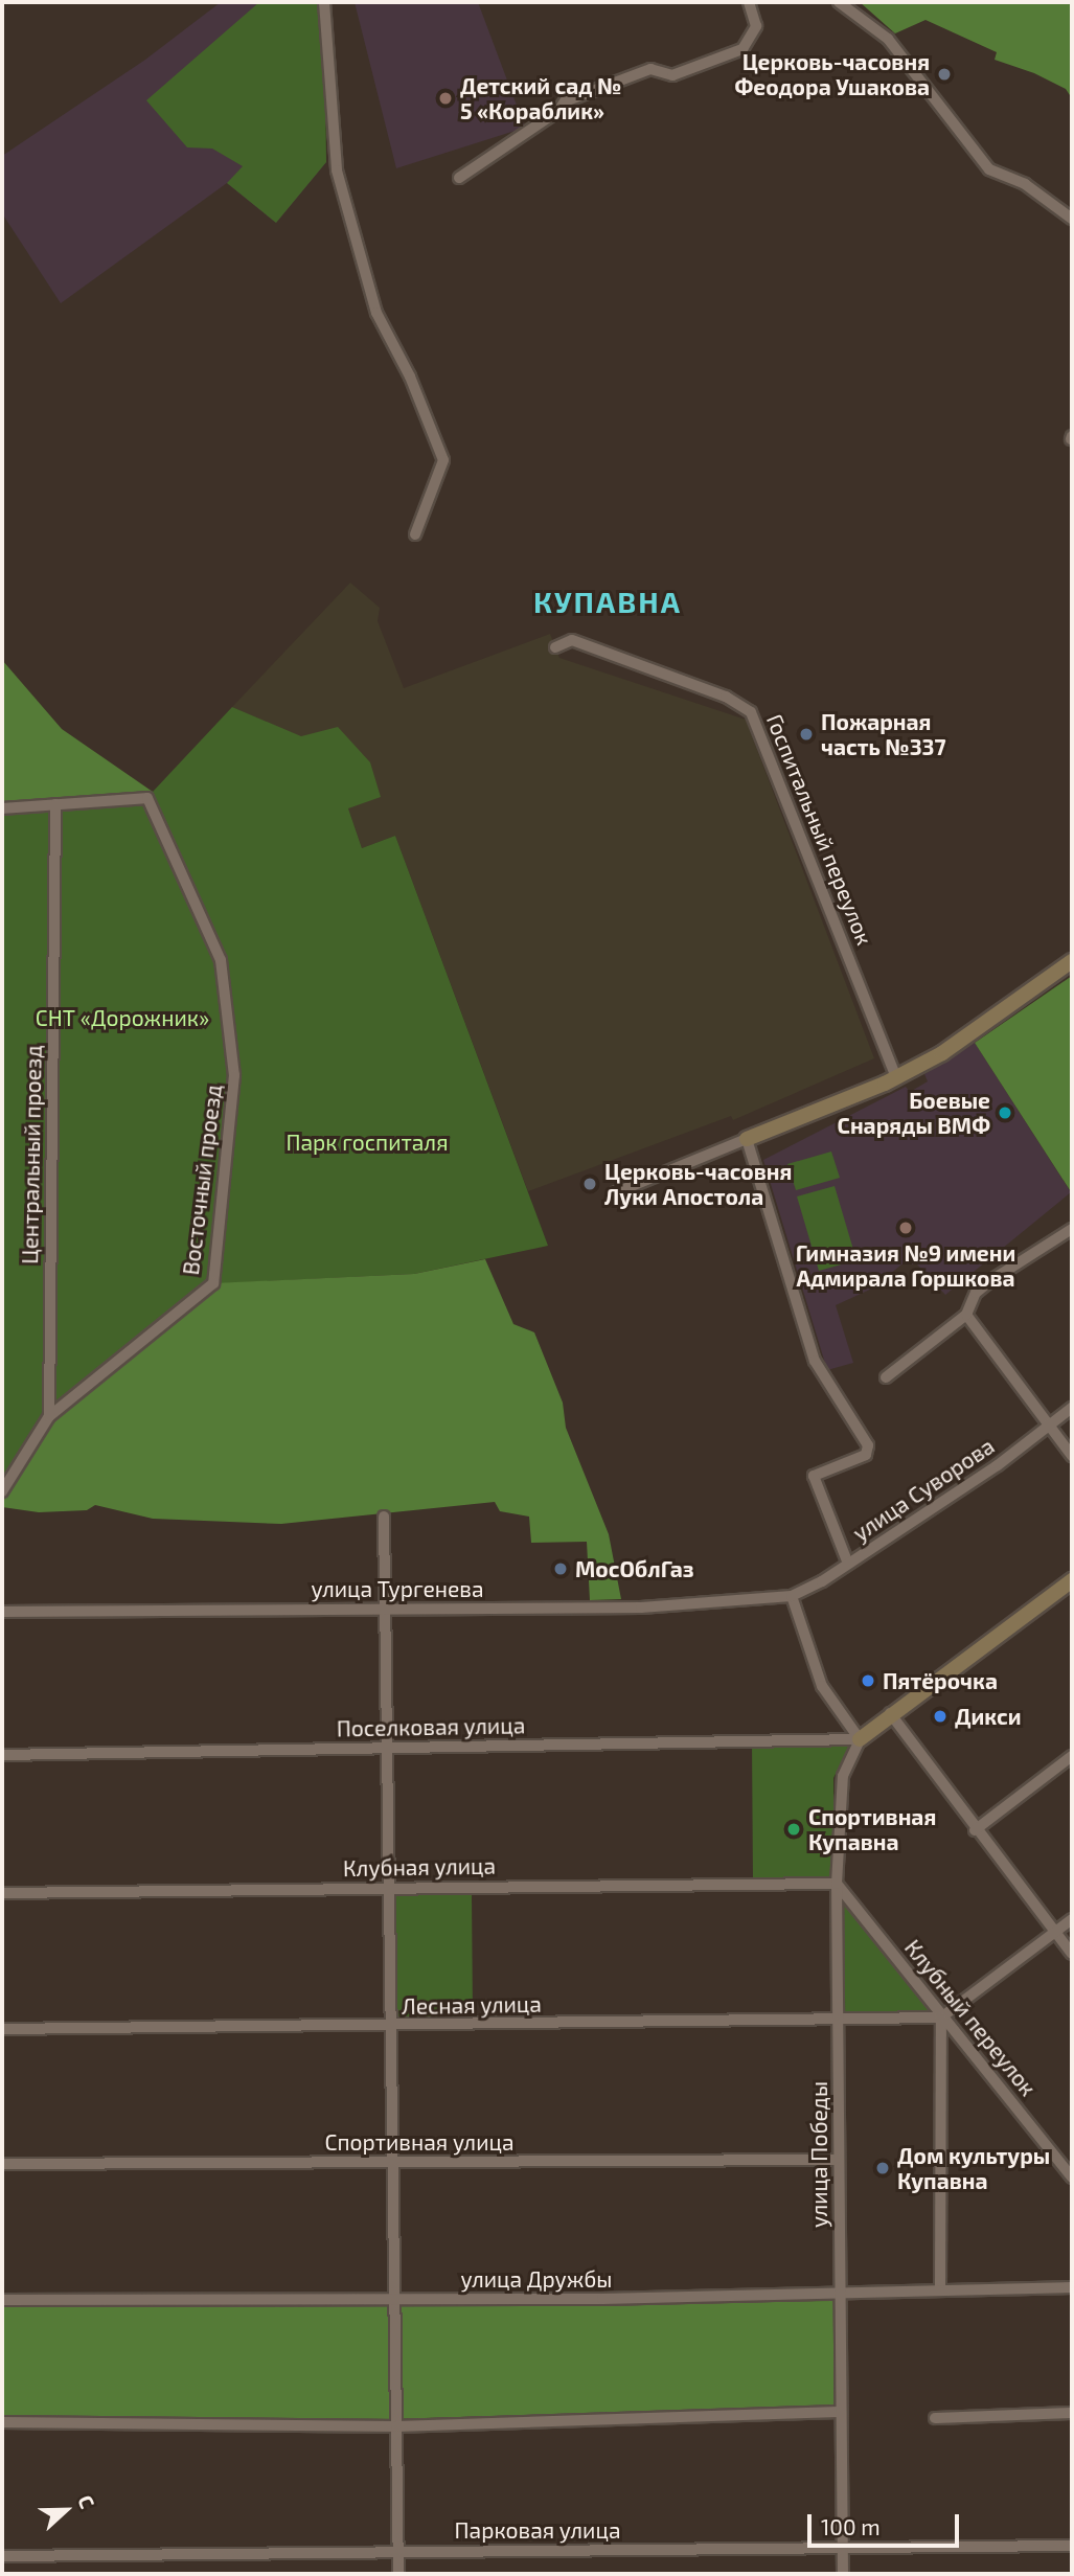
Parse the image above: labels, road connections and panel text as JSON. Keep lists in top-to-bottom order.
{
  "streets": {
    "street": [
      "Госпитальный переулок",
      "Центральный проезд",
      "Восточный проезд",
      "улица Суворова",
      "улица Тургенева",
      "Поселковая улица",
      "Клубная улица",
      "Лесная улица",
      "Клубный переулок",
      "Спортивная улица",
      "улица Победы",
      "улица Дружбы",
      "Парковая улица"
    ]
  },
  "crossings": [
    ["Центральный проезд", "Восточный проезд"],
    ["улица Суворова", "улица Тургенева"],
    ["Поселковая улица", "улица Победы"],
    ["Клубная улица", "Клубный переулок"],
    ["Клубная улица", "улица Победы"],
    ["Лесная улица", "Клубный переулок"],
    ["Лесная улица", "улица Победы"],
    ["Клубный переулок", "улица Победы"],
    ["Спортивная улица", "улица Победы"],
    ["улица Победы", "улица Дружбы"],
    ["улица Победы", "Парковая улица"]
  ],
  "districts": ["КУПАВНА"],
  "parks": ["СНТ «Дорожник»", "Парк госпиталя"],
  "places": [
    "Церковь-часовня Феодора Ушакова",
    "Детский сад № 5 «Кораблик»",
    "Пожарная часть №337",
    "Боевые Снаряды ВМФ",
    "Церковь-часовня Луки Апостола",
    "Гимназия №9 имени Адмирала Горшкова",
    "МосОблГаз",
    "Пятёрочка",
    "Дикси",
    "Спортивная Купавна",
    "Дом культуры Купавна"
  ],
  "scale_bar": "100 m",
  "north": "right"
}
